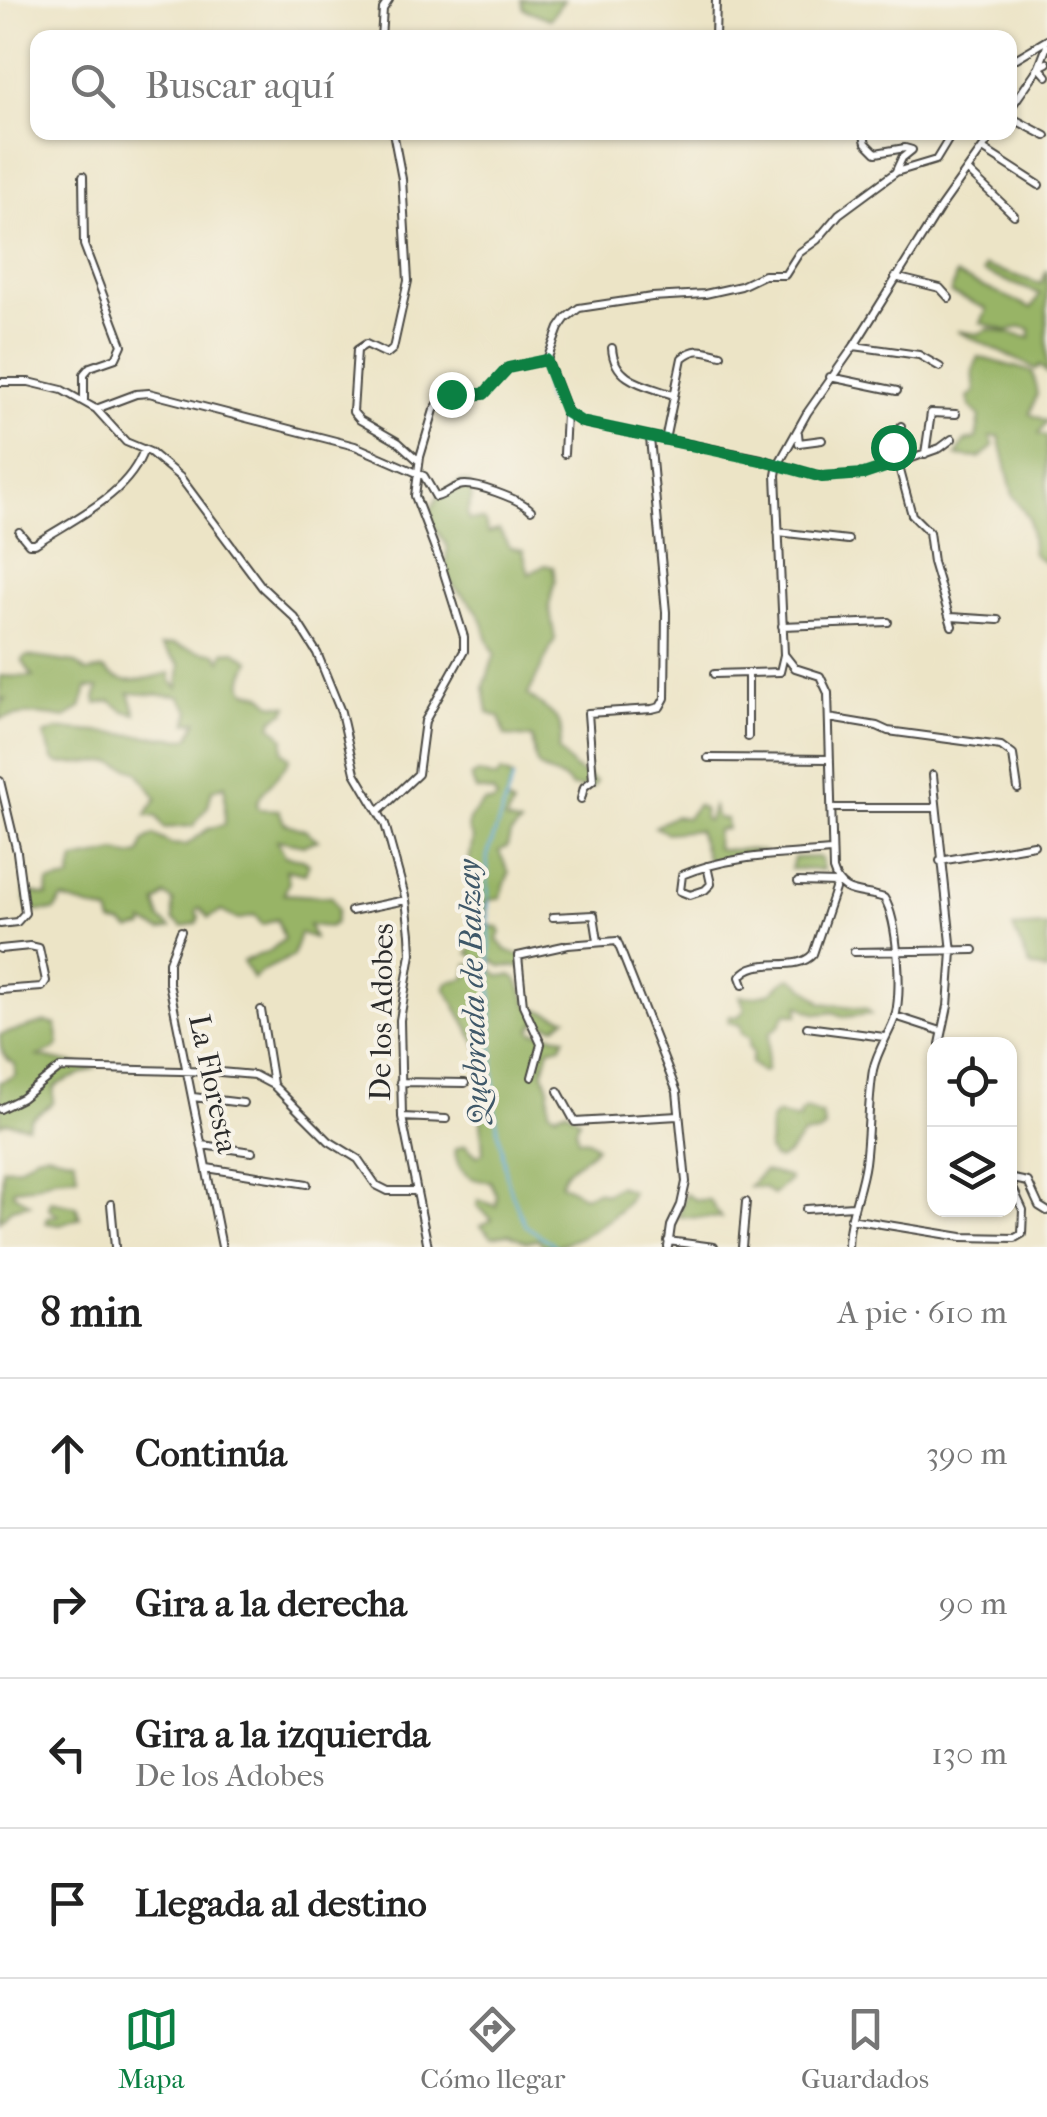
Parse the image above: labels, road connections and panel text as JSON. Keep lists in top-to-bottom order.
{
  "streets": {
    "street": ["De los Adobes", "La Floresta"]
  },
  "water": ["Quebrada de Balzay"],
  "page": {
    "search": "Buscar aquí",
    "heading": ["8 min", "A pie · 610 m"],
    "list": [
      ["Continúa", "390 m"],
      ["Gira a la derecha", "90 m"],
      ["Gira a la izquierda", "De los Adobes", "130 m"],
      "Llegada al destino"
    ],
    "nav": ["Mapa", "Cómo llegar", "Guardados"]
  }
}
